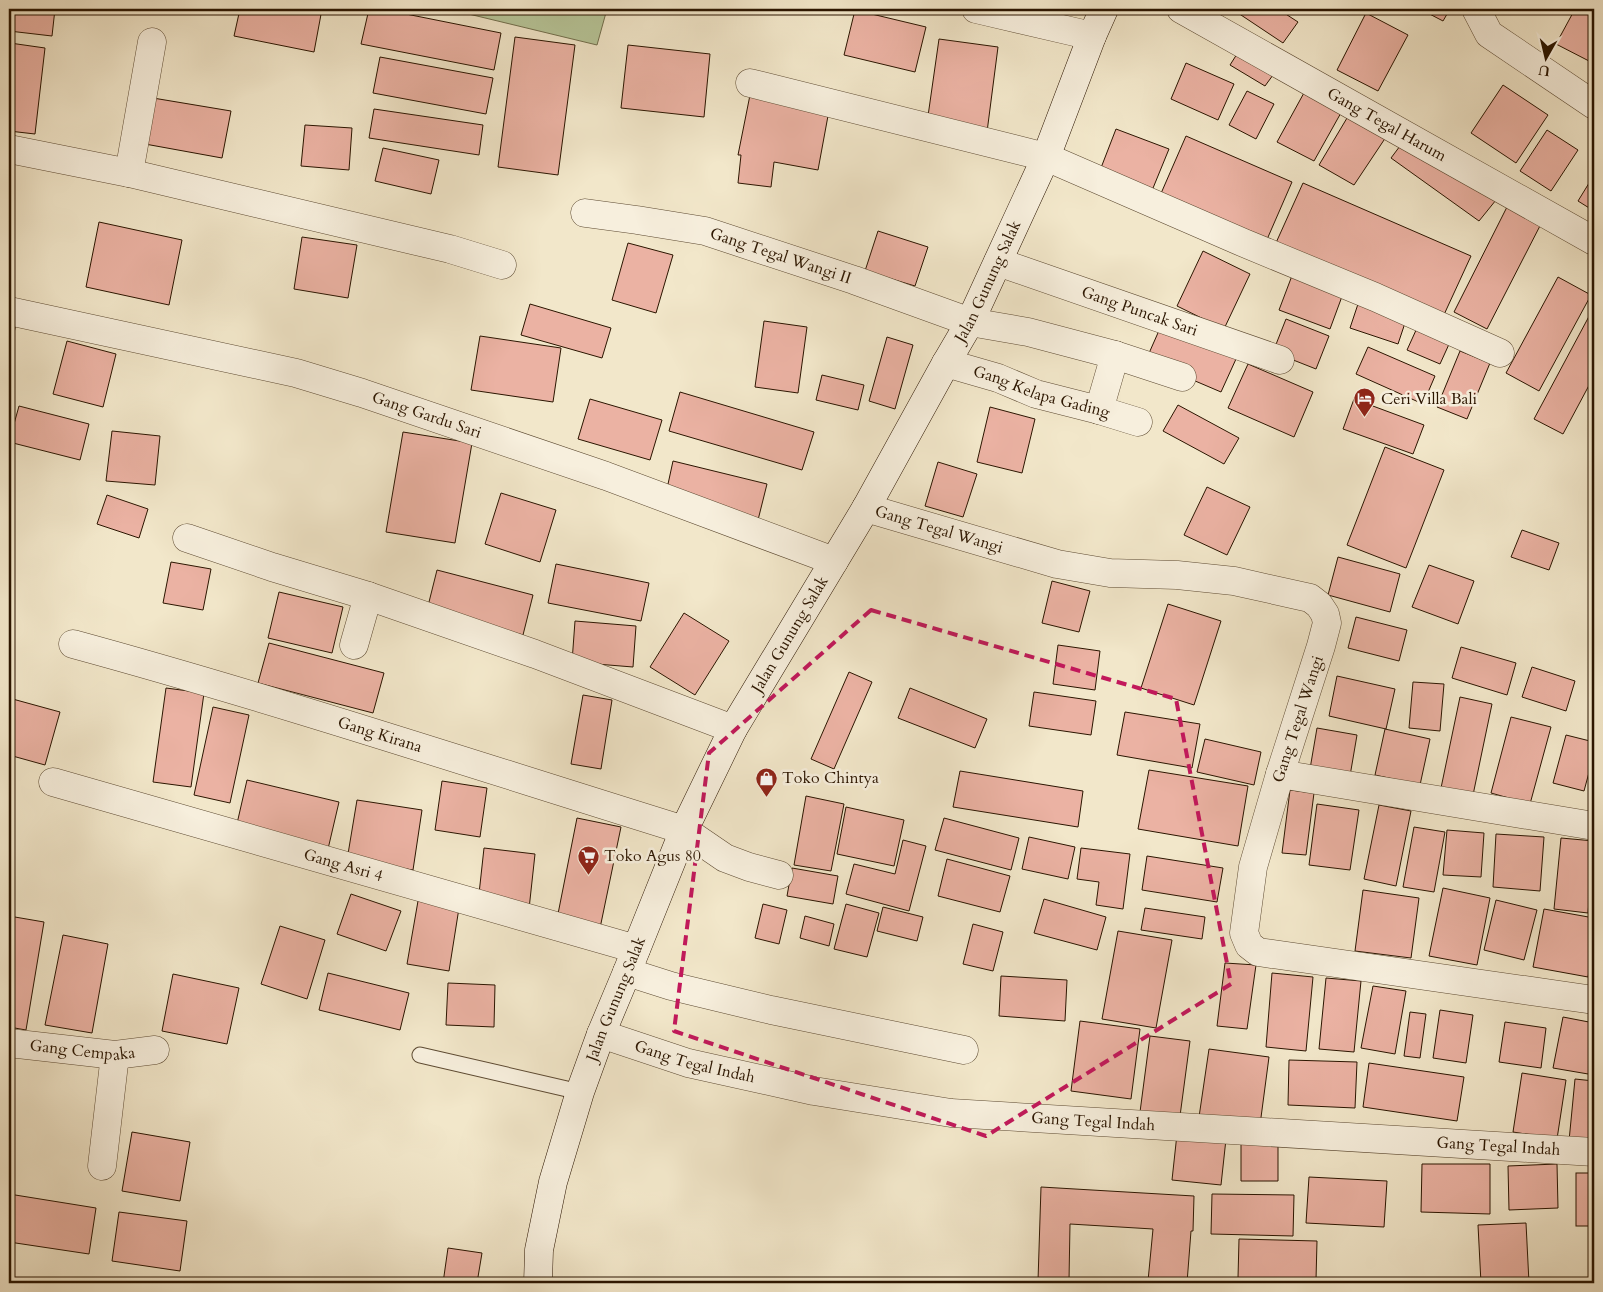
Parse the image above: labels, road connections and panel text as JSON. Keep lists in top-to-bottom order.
{
  "streets": {
    "street": [
      "Gang Tegal Harum",
      "Gang Tegal Wangi II",
      "Jalan Gunung Salak",
      "Gang Puncak Sari",
      "Gang Kelapa Gading",
      "Gang Gardu Sari",
      "Gang Tegal Wangi",
      "Gang Kirana",
      "Gang Asri 4",
      "Gang Cempaka",
      "Gang Tegal Indah"
    ]
  },
  "crossings": [
    ["Gang Tegal Wangi II", "Jalan Gunung Salak"],
    ["Jalan Gunung Salak", "Gang Puncak Sari"],
    ["Jalan Gunung Salak", "Gang Kelapa Gading"],
    ["Jalan Gunung Salak", "Gang Gardu Sari"],
    ["Jalan Gunung Salak", "Gang Tegal Wangi"],
    ["Jalan Gunung Salak", "Gang Kirana"],
    ["Jalan Gunung Salak", "Gang Asri 4"],
    ["Jalan Gunung Salak", "Gang Tegal Indah"]
  ],
  "places": {
    "hotel": ["Ceri Villa Bali"],
    "shop": ["Toko Chintya"],
    "supermarket": ["Toko Agus 80"]
  },
  "north": "bottom"
}
